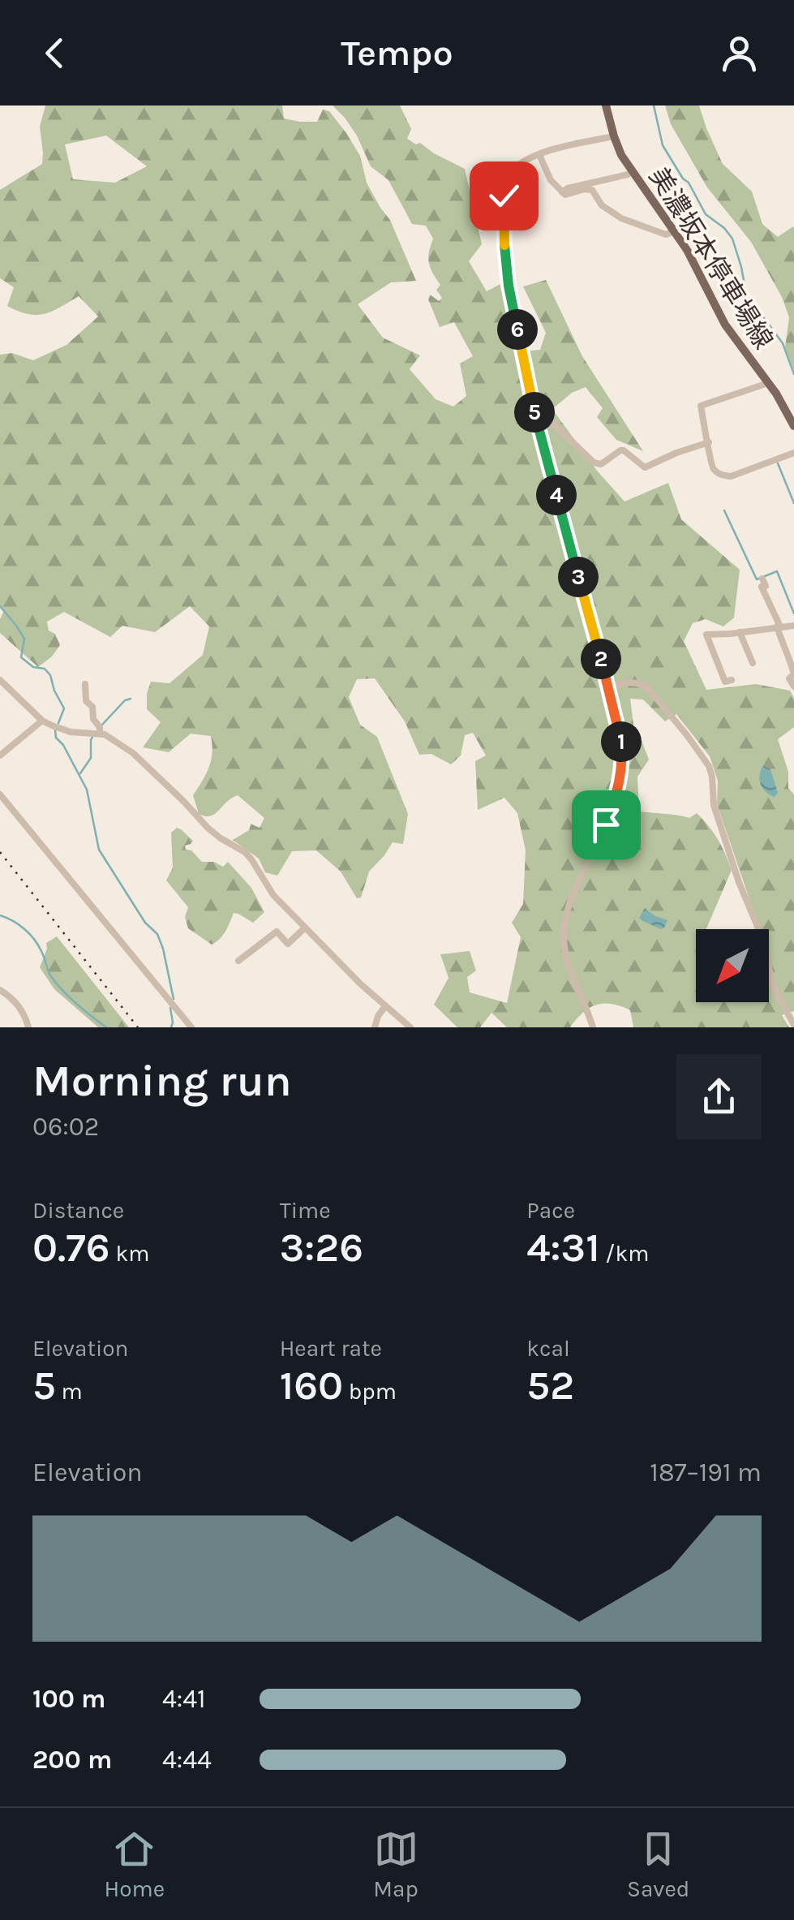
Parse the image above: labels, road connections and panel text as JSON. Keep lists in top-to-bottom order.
{
  "streets": {
    "main road": ["美濃坂本停車場線"]
  },
  "north": "bottom left",
  "page": {
    "header": "Tempo",
    "pins": [
      "6",
      "5",
      "4",
      "3",
      "2",
      "1"
    ],
    "heading": ["Morning run", "06:02"],
    "stats": [
      ["Distance", "0.76 km"],
      ["Time", "3:26"],
      ["Pace", "4:31 /km"],
      ["Elevation", "5 m"],
      ["Heart rate", "160 bpm"],
      ["kcal", "52"]
    ],
    "chart": ["Elevation", "187–191 m"],
    "list": [
      {
        "name": "100 m",
        "note": "4:41"
      },
      {
        "name": "200 m",
        "note": "4:44"
      }
    ],
    "tabs": ["Home", "Map", "Saved"]
  }
}
